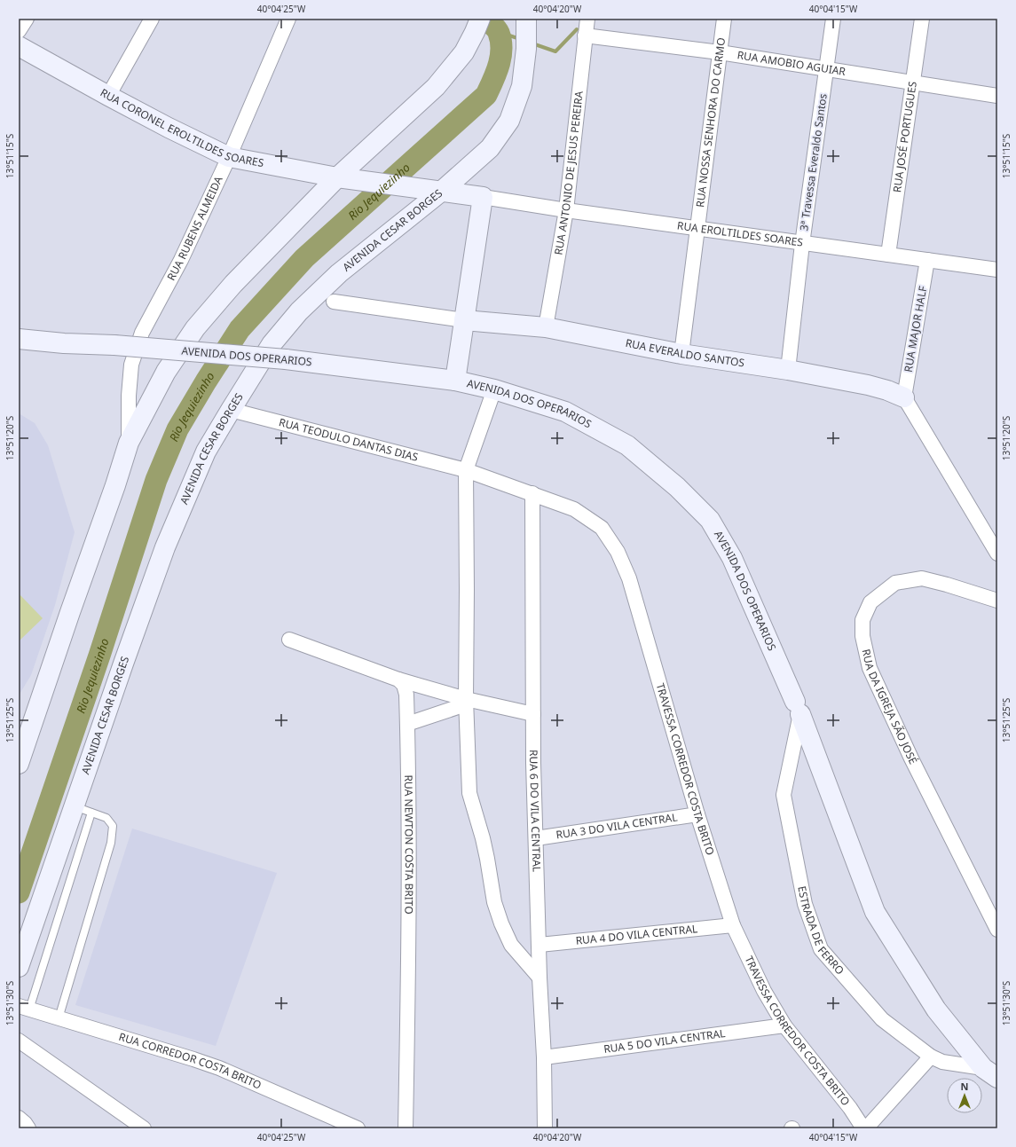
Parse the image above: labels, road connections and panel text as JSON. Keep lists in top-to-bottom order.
{
  "streets": {
    "main road": [
      "RUA CORONEL EROLTILDES SOARES",
      "AVENIDA CESAR BORGES",
      "RUA EVERALDO SANTOS",
      "AVENIDA DOS OPERARIOS"
    ],
    "street": [
      "RUA AMOBIO AGUIAR",
      "RUA NOSSA SENHORA DO CARMO",
      "RUA JOSÉ PORTUGUES",
      "3ª Travessa Everaldo Santos",
      "RUA ANTONIO DE JESUS PEREIRA",
      "RUA RUBENS ALMEIDA",
      "RUA EROLTILDES SOARES",
      "RUA MAJOR HALF",
      "RUA TEODULO DANTAS DIAS",
      "RUA DA IGREJA SÃO JOSÉ",
      "TRAVESSA CORREDOR COSTA BRITO",
      "RUA 6 DO VILA CENTRAL",
      "RUA 3 DO VILA CENTRAL",
      "RUA NEWTON COSTA BRITO",
      "ESTRADA DE FERRO",
      "RUA 4 DO VILA CENTRAL",
      "RUA 5 DO VILA CENTRAL",
      "RUA CORREDOR COSTA BRITO"
    ]
  },
  "crossings": [
    ["RUA AMOBIO AGUIAR", "RUA NOSSA SENHORA DO CARMO"],
    ["RUA AMOBIO AGUIAR", "RUA JOSÉ PORTUGUES"],
    ["RUA AMOBIO AGUIAR", "3ª Travessa Everaldo Santos"],
    ["RUA AMOBIO AGUIAR", "RUA ANTONIO DE JESUS PEREIRA"],
    ["RUA NOSSA SENHORA DO CARMO", "RUA EROLTILDES SOARES"],
    ["RUA NOSSA SENHORA DO CARMO", "RUA EVERALDO SANTOS"],
    ["RUA CORONEL EROLTILDES SOARES", "RUA RUBENS ALMEIDA"],
    ["RUA CORONEL EROLTILDES SOARES", "AVENIDA CESAR BORGES"],
    ["RUA CORONEL EROLTILDES SOARES", "RUA EROLTILDES SOARES"],
    ["RUA JOSÉ PORTUGUES", "RUA EROLTILDES SOARES"],
    ["3ª Travessa Everaldo Santos", "RUA EROLTILDES SOARES"],
    ["3ª Travessa Everaldo Santos", "RUA EVERALDO SANTOS"],
    ["RUA ANTONIO DE JESUS PEREIRA", "RUA EROLTILDES SOARES"],
    ["RUA ANTONIO DE JESUS PEREIRA", "RUA EVERALDO SANTOS"],
    ["AVENIDA CESAR BORGES", "RUA TEODULO DANTAS DIAS"],
    ["RUA EROLTILDES SOARES", "RUA MAJOR HALF"],
    ["RUA MAJOR HALF", "RUA EVERALDO SANTOS"],
    ["AVENIDA DOS OPERARIOS", "ESTRADA DE FERRO"],
    ["RUA TEODULO DANTAS DIAS", "TRAVESSA CORREDOR COSTA BRITO"],
    ["TRAVESSA CORREDOR COSTA BRITO", "RUA 6 DO VILA CENTRAL"],
    ["TRAVESSA CORREDOR COSTA BRITO", "RUA 3 DO VILA CENTRAL"],
    ["TRAVESSA CORREDOR COSTA BRITO", "RUA 4 DO VILA CENTRAL"],
    ["TRAVESSA CORREDOR COSTA BRITO", "RUA 5 DO VILA CENTRAL"],
    ["RUA 6 DO VILA CENTRAL", "RUA 3 DO VILA CENTRAL"],
    ["RUA 6 DO VILA CENTRAL", "RUA 4 DO VILA CENTRAL"],
    ["RUA 6 DO VILA CENTRAL", "RUA 5 DO VILA CENTRAL"]
  ],
  "water": ["Rio Jequiezinho"],
  "north": "top",
  "coordinates": [
    "40°04'25\"W",
    "40°04'20\"W",
    "40°04'15\"W",
    "13°51'15\"S",
    "13°51'20\"S",
    "13°51'25\"S",
    "13°51'30\"S"
  ]
}
